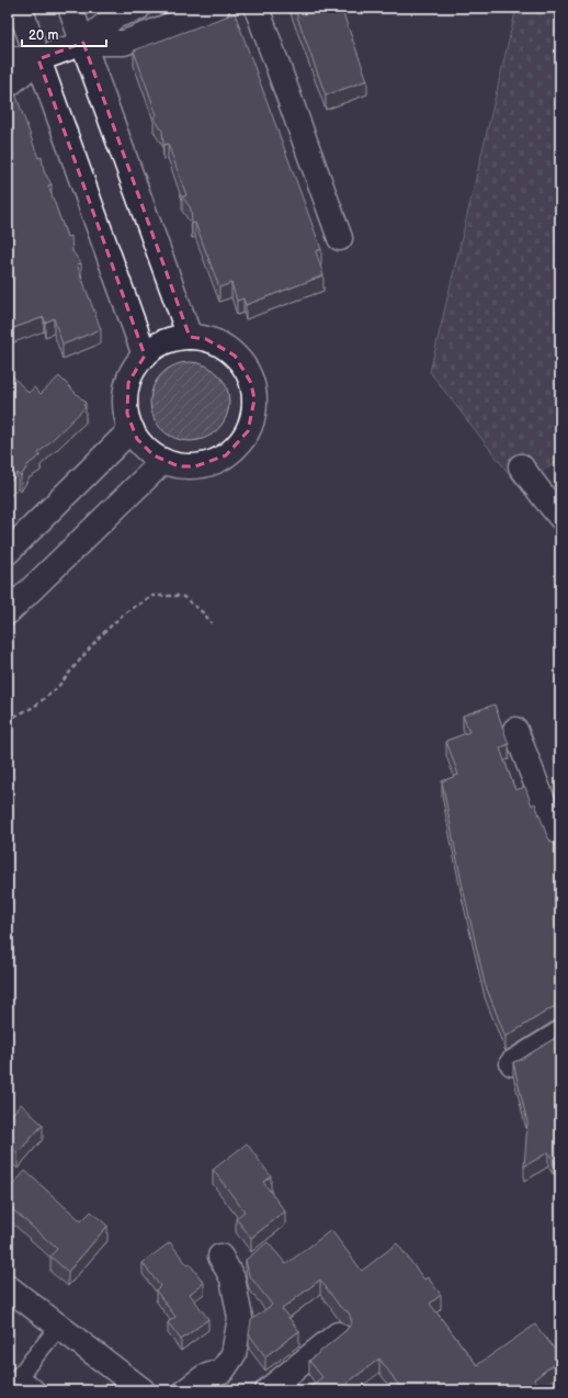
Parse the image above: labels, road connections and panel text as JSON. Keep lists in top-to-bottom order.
{
  "scale_bar": "20 m"
}
